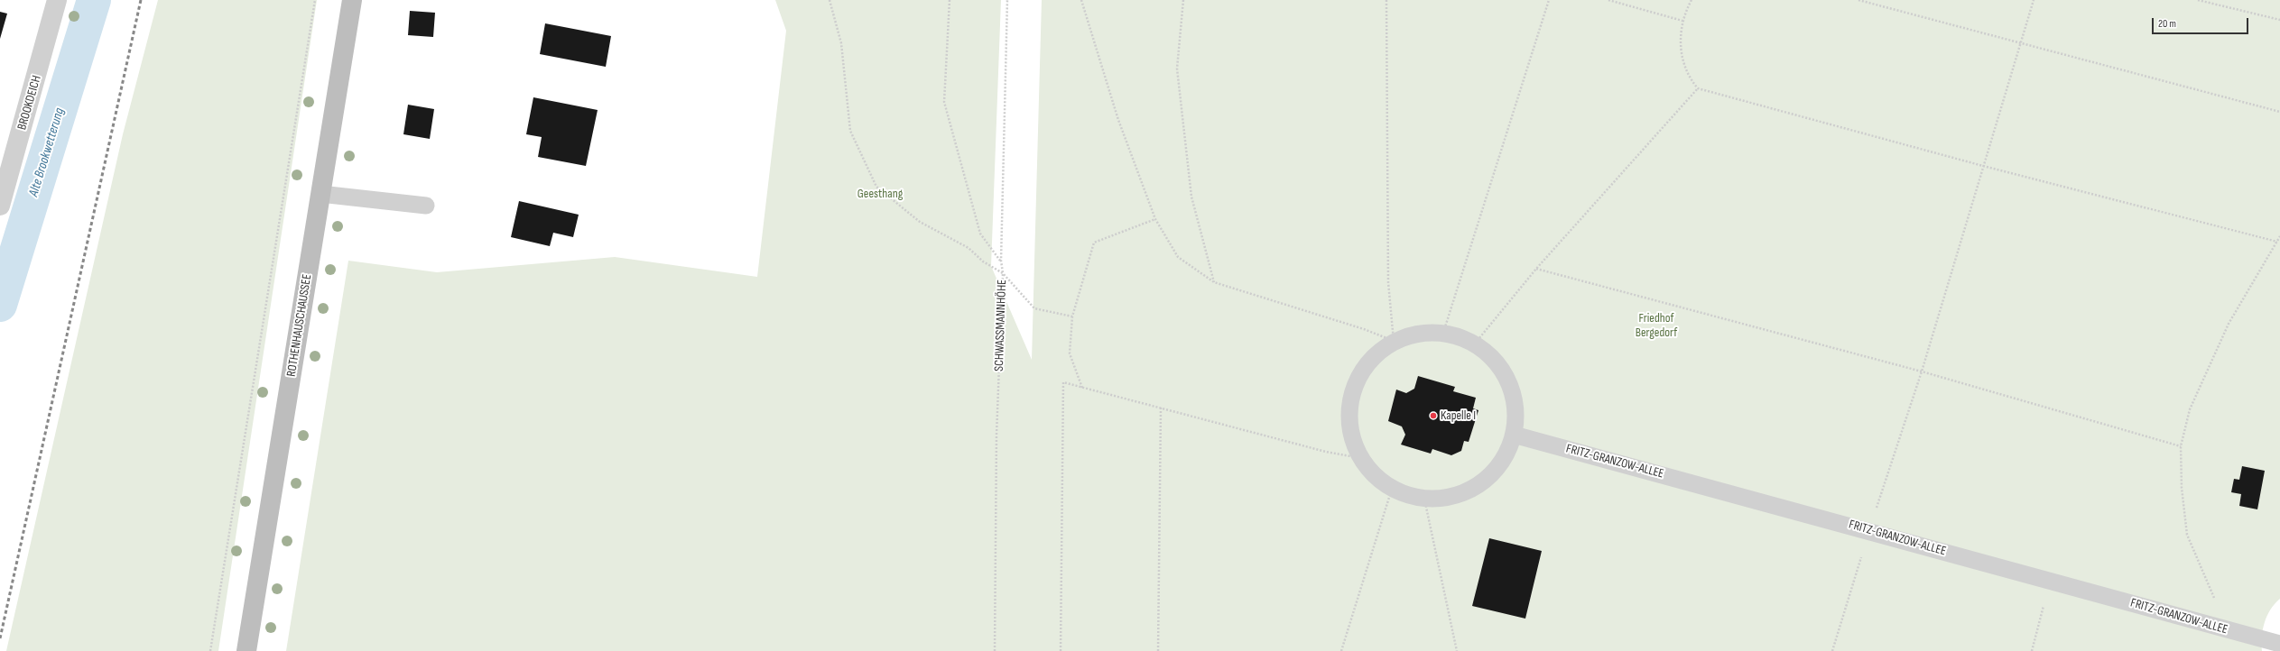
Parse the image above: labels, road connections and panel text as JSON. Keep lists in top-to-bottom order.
{
  "streets": {
    "main road": ["ROTHENHAUSCHAUSSEE"],
    "street": ["BROOKDEICH"],
    "lane": ["FRITZ-GRANZOW-ALLEE"],
    "path": ["SCHWASSMANNHÖHE"]
  },
  "water": ["Alte Brookwetterung"],
  "parks": ["Geesthang", "Friedhof Bergedorf"],
  "places": ["Kapelle I"],
  "scale_bar": "20 m"
}
